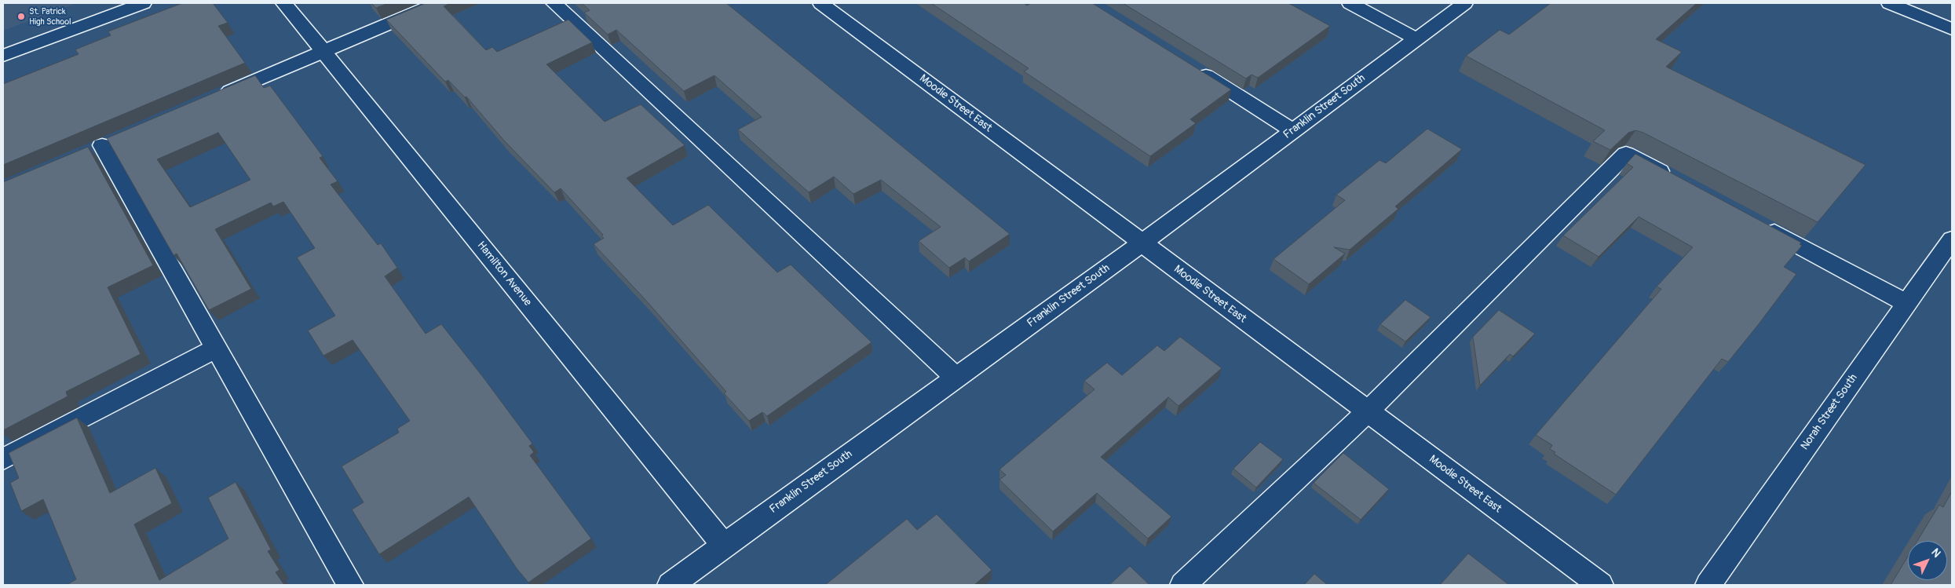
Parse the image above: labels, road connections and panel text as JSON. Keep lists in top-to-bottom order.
{
  "streets": {
    "street": [
      "Moodie Street East",
      "Franklin Street South",
      "Hamilton Avenue",
      "Norah Street South"
    ]
  },
  "crossings": [
    ["Moodie Street East", "Franklin Street South"],
    ["Franklin Street South", "Hamilton Avenue"]
  ],
  "places": ["St. Patrick High School"],
  "north": "top right"
}
